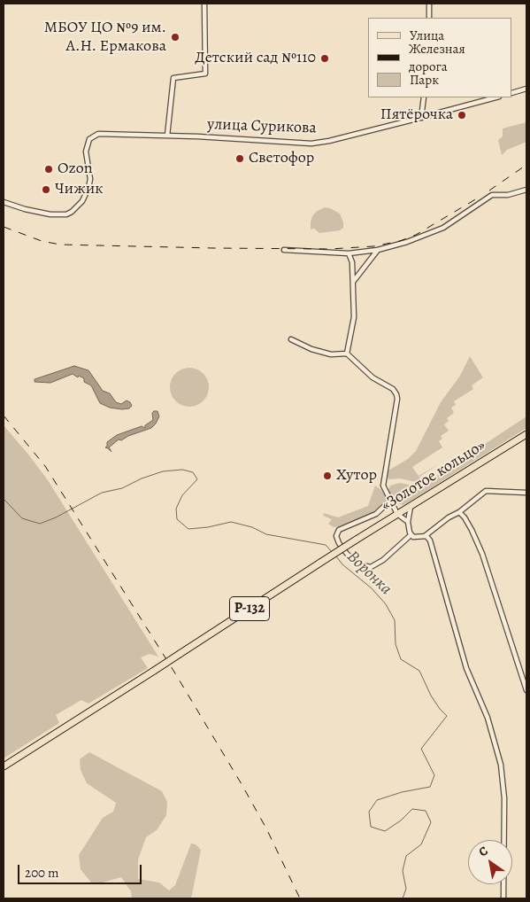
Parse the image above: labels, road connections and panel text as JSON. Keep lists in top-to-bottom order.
{
  "streets": {
    "main road": ["«Золотое кольцо»", "Р-132"],
    "street": ["улица Сурикова"]
  },
  "water": ["Воронка"],
  "places": [
    "МБОУ ЦО №9 им. А.Н. Ермакова",
    "Детский сад №110",
    "Пятёрочка",
    "Светофор",
    "Ozon",
    "Чижик",
    "Хутор"
  ],
  "legend": ["Улица", "Железная дорога", "Парк"],
  "scale_bar": "200 m",
  "north": "top left"
}
